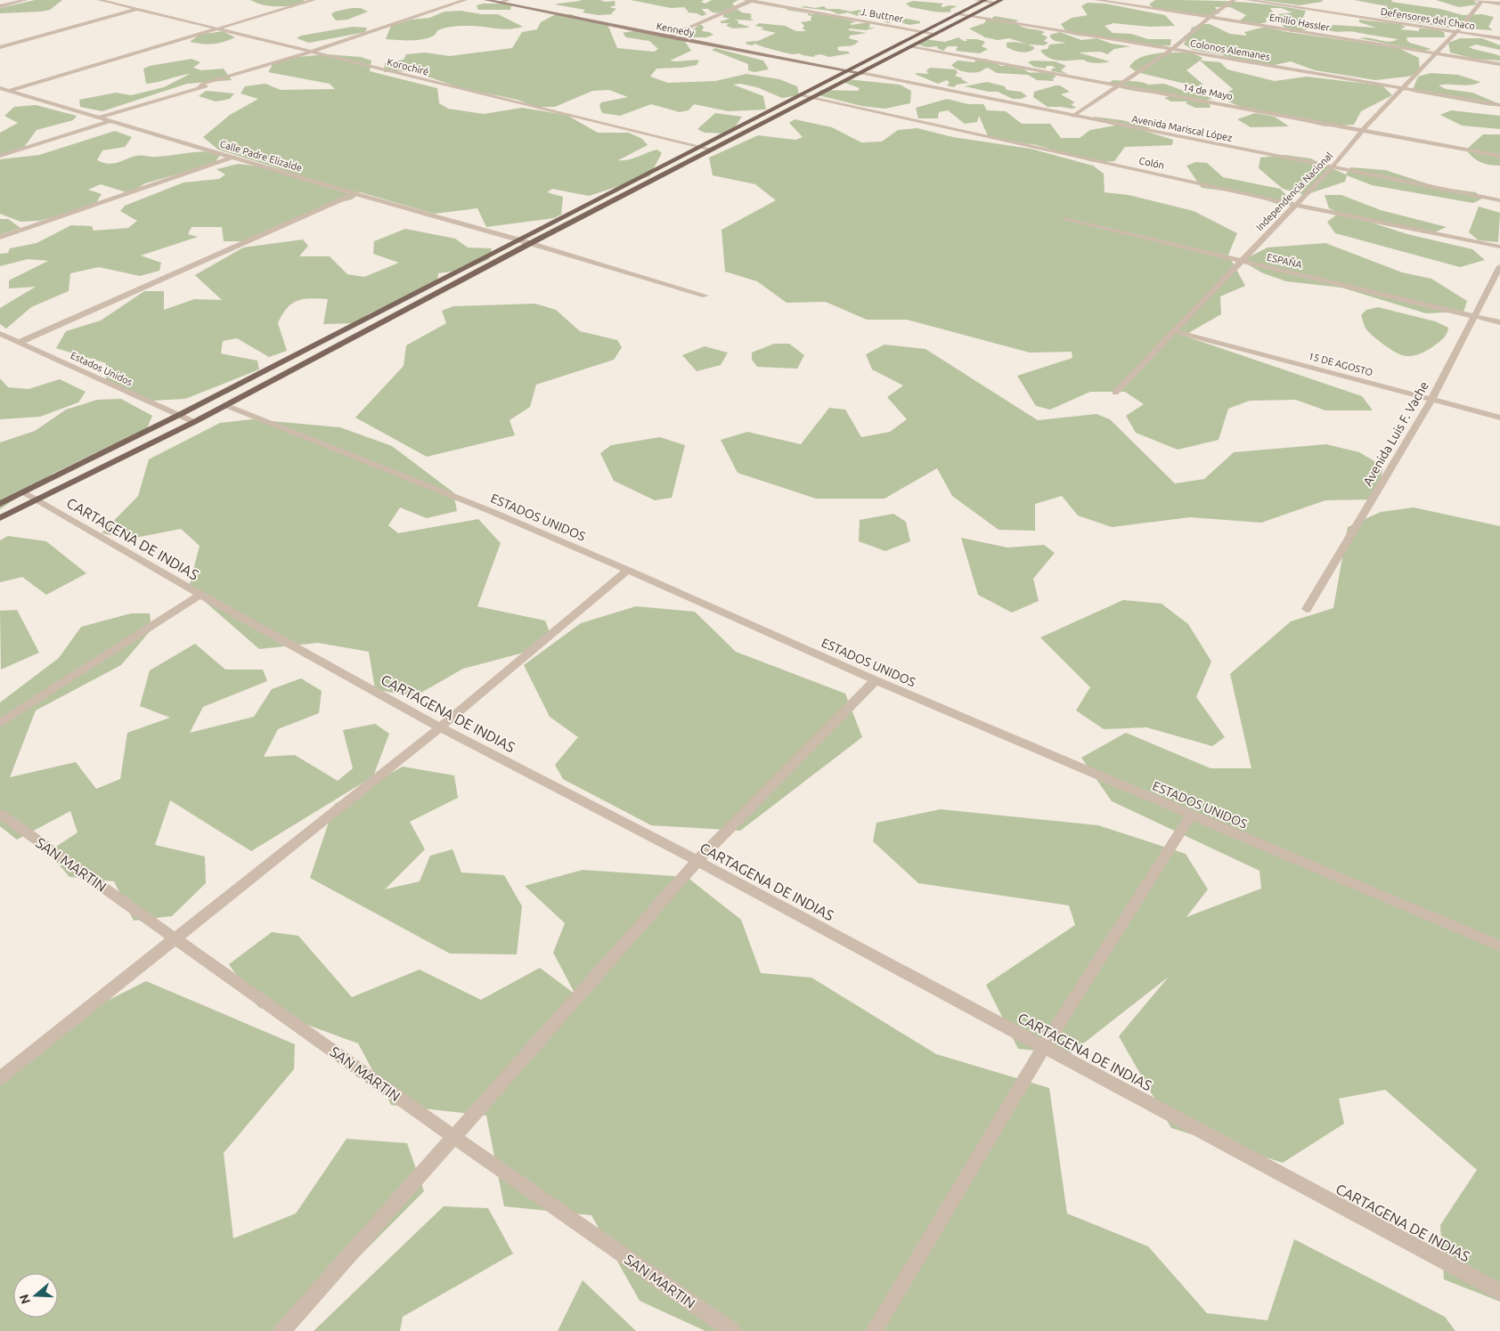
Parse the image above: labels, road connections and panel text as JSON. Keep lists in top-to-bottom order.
{
  "streets": {
    "main road": ["Kennedy"],
    "street": [
      "J. Buttner",
      "Defensores del Chaco",
      "Emilio Hassler",
      "Colonos Alemanes",
      "Korochiré",
      "14 de Mayo",
      "Avenida Mariscal López",
      "Calle Padre Elizalde",
      "Colón",
      "Independencia Nacional",
      "ESPAÑA",
      "15 DE AGOSTO",
      "Estados Unidos",
      "Avenida Luis F. Vache",
      "ESTADOS UNIDOS",
      "CARTAGENA DE INDIAS",
      "SAN MARTIN"
    ]
  },
  "crossings": [
    ["Defensores del Chaco", "Independencia Nacional"],
    ["Emilio Hassler", "Independencia Nacional"],
    ["Kennedy", "Avenida Mariscal López"],
    ["Colonos Alemanes", "Independencia Nacional"],
    ["14 de Mayo", "Independencia Nacional"],
    ["Avenida Mariscal López", "Independencia Nacional"],
    ["Colón", "Independencia Nacional"],
    ["Independencia Nacional", "ESPAÑA"],
    ["Independencia Nacional", "15 DE AGOSTO"],
    ["ESPAÑA", "Avenida Luis F. Vache"],
    ["15 DE AGOSTO", "Avenida Luis F. Vache"]
  ],
  "north": "left"
}
